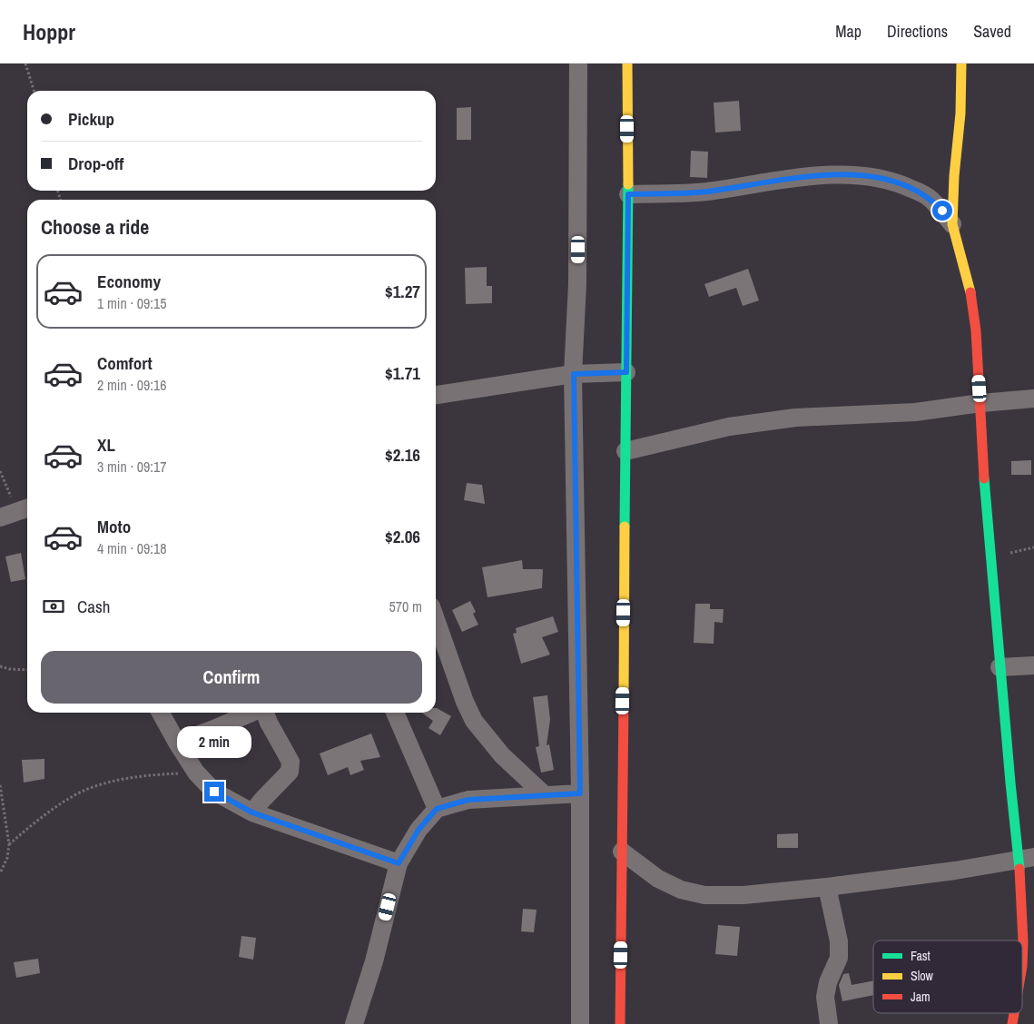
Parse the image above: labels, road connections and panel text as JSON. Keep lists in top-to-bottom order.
{
  "legend": ["Fast", "Slow", "Jam"],
  "page": {
    "header": "Hoppr",
    "nav": ["Map", "Directions", "Saved"],
    "banner": ["Pickup", "Drop-off"],
    "heading": "Choose a ride",
    "list": [
      {
        "name": "Economy",
        "note": "1 min · 09:15",
        "value": "$1.27"
      },
      {
        "name": "Comfort",
        "note": "2 min · 09:16",
        "value": "$1.71"
      },
      {
        "name": "XL",
        "note": "3 min · 09:17",
        "value": "$2.16"
      },
      {
        "name": "Moto",
        "note": "4 min · 09:18",
        "value": "$2.06"
      }
    ],
    "pay": ["Cash", "570 m"],
    "buttons": "Confirm",
    "bubble": "2 min"
  }
}
